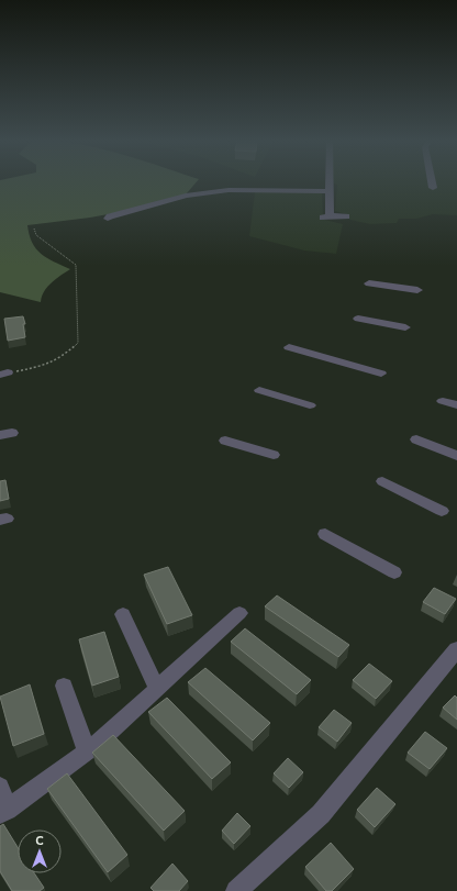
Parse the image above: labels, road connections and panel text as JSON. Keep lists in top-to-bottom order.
{
  "north": "top"
}
